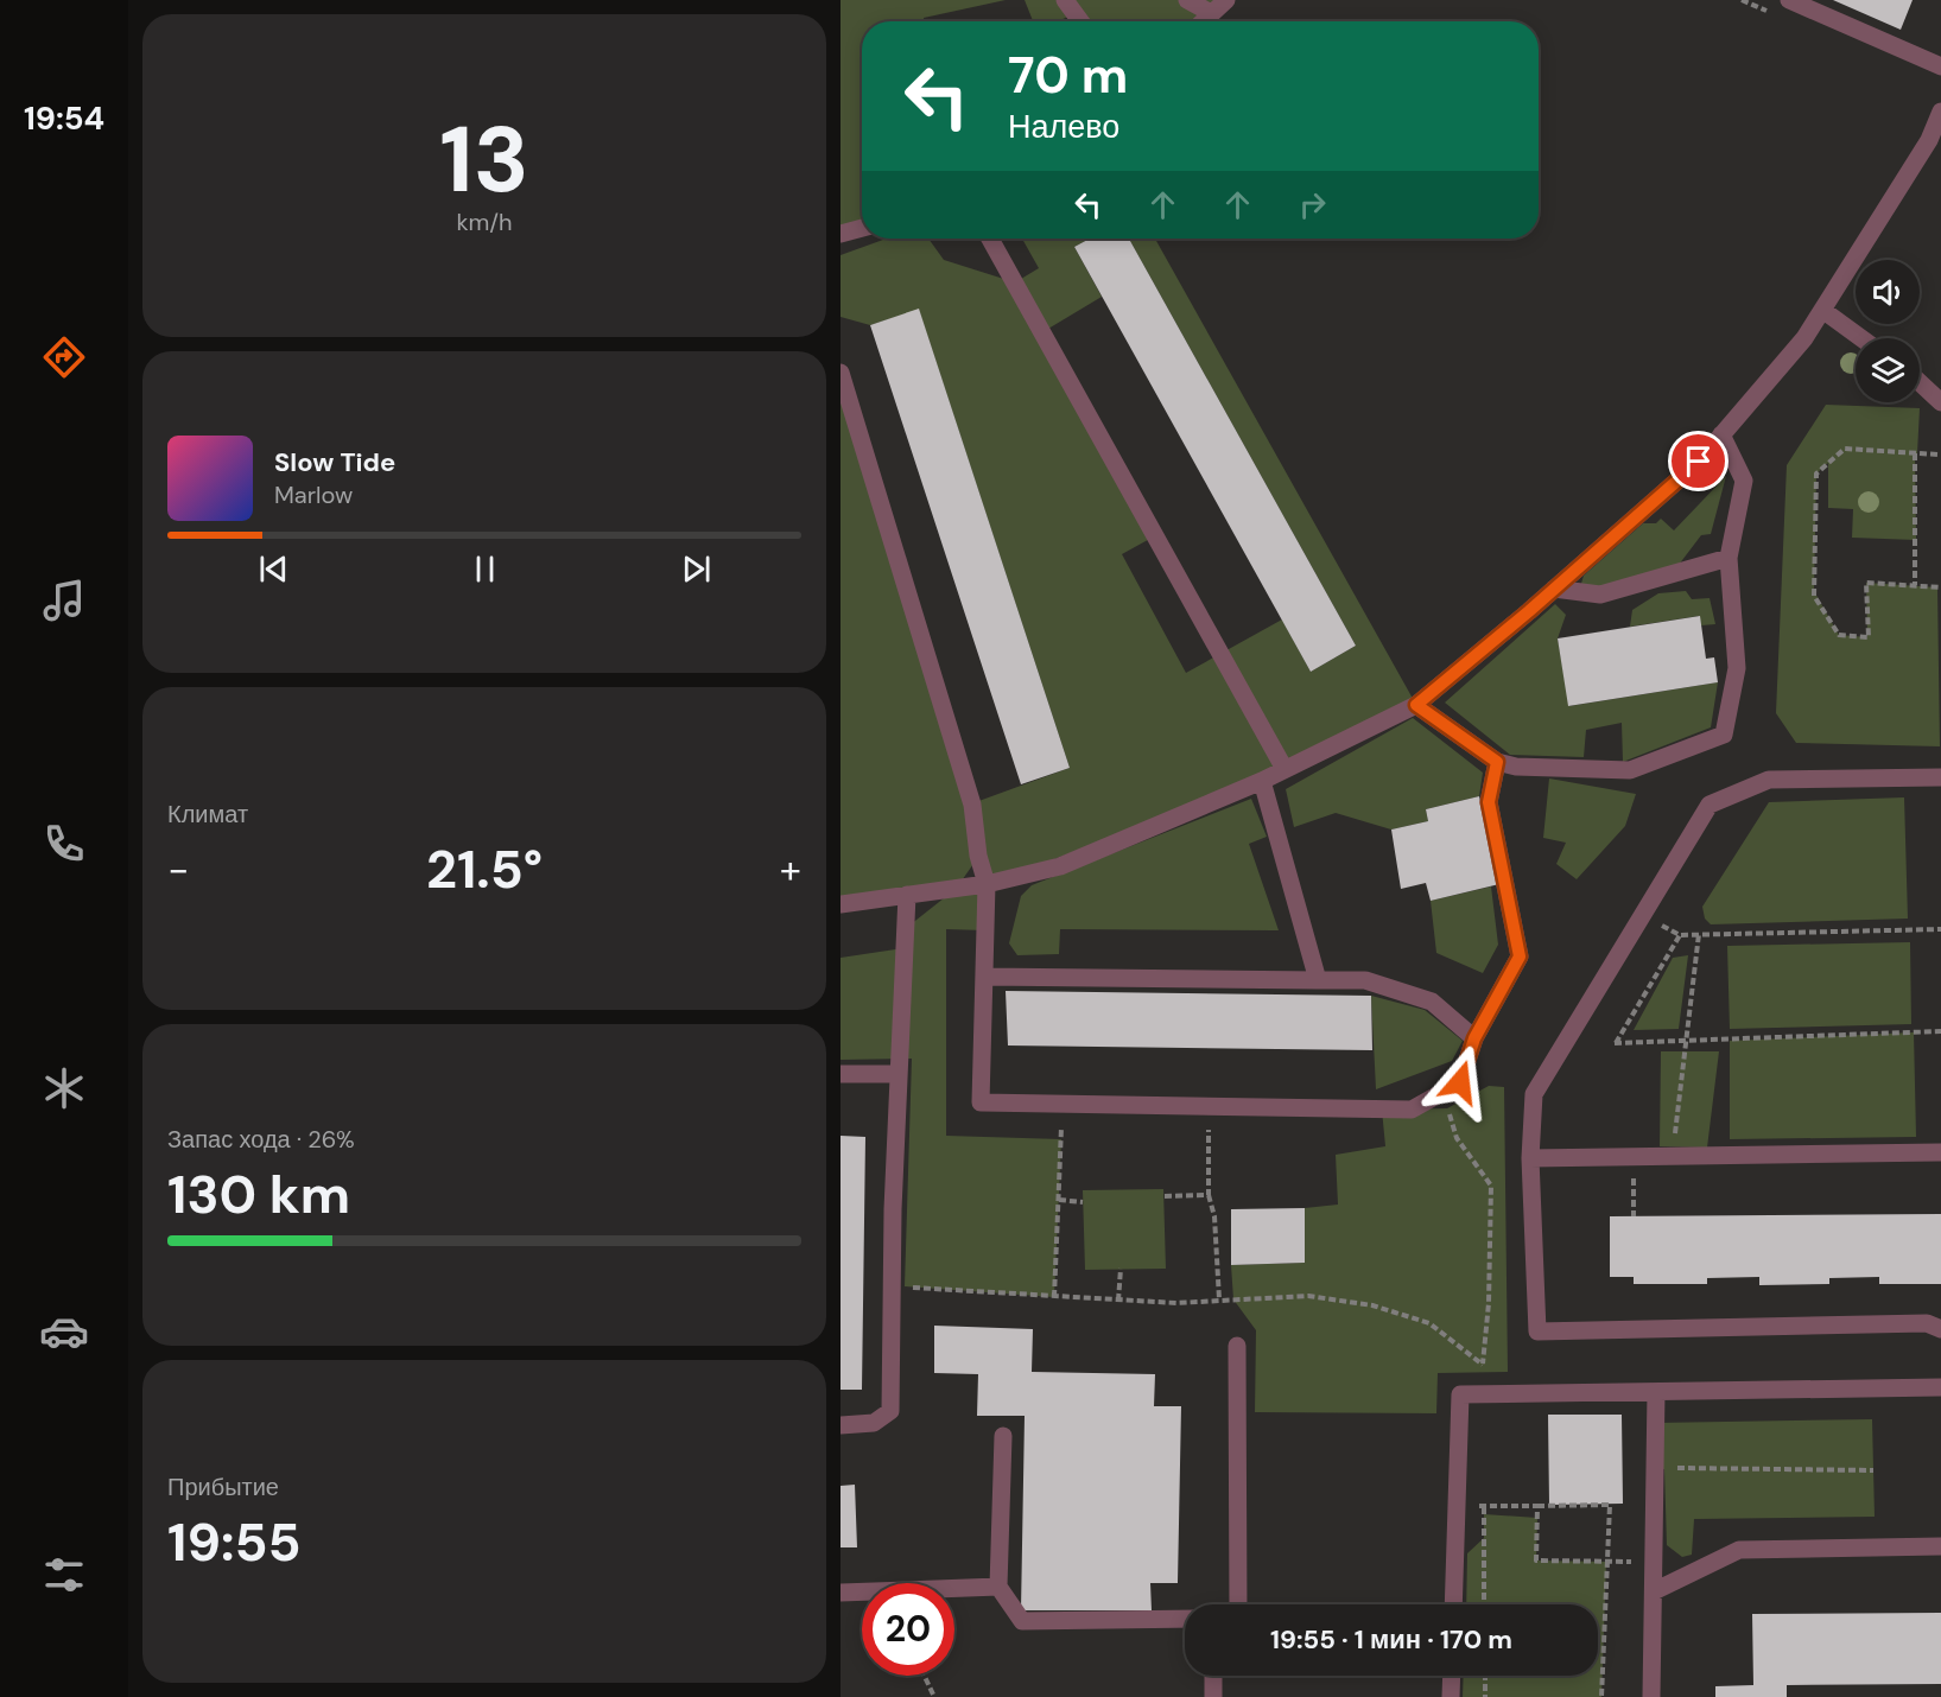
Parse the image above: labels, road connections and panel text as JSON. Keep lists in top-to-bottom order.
{
  "page": {
    "tabs": "19:54",
    "tile": [
      ["13", "km/h"],
      "Климат",
      ["Запас хода · 26%", "130 km"],
      ["Прибытие", "19:55"]
    ],
    "turn": ["70 m", "Налево"],
    "song": ["Slow Tide", "Marlow"],
    "heat": ["−", "21.5°", "+"],
    "limit": "20",
    "trip": "19:55 · 1 мин · 170 m"
  }
}
